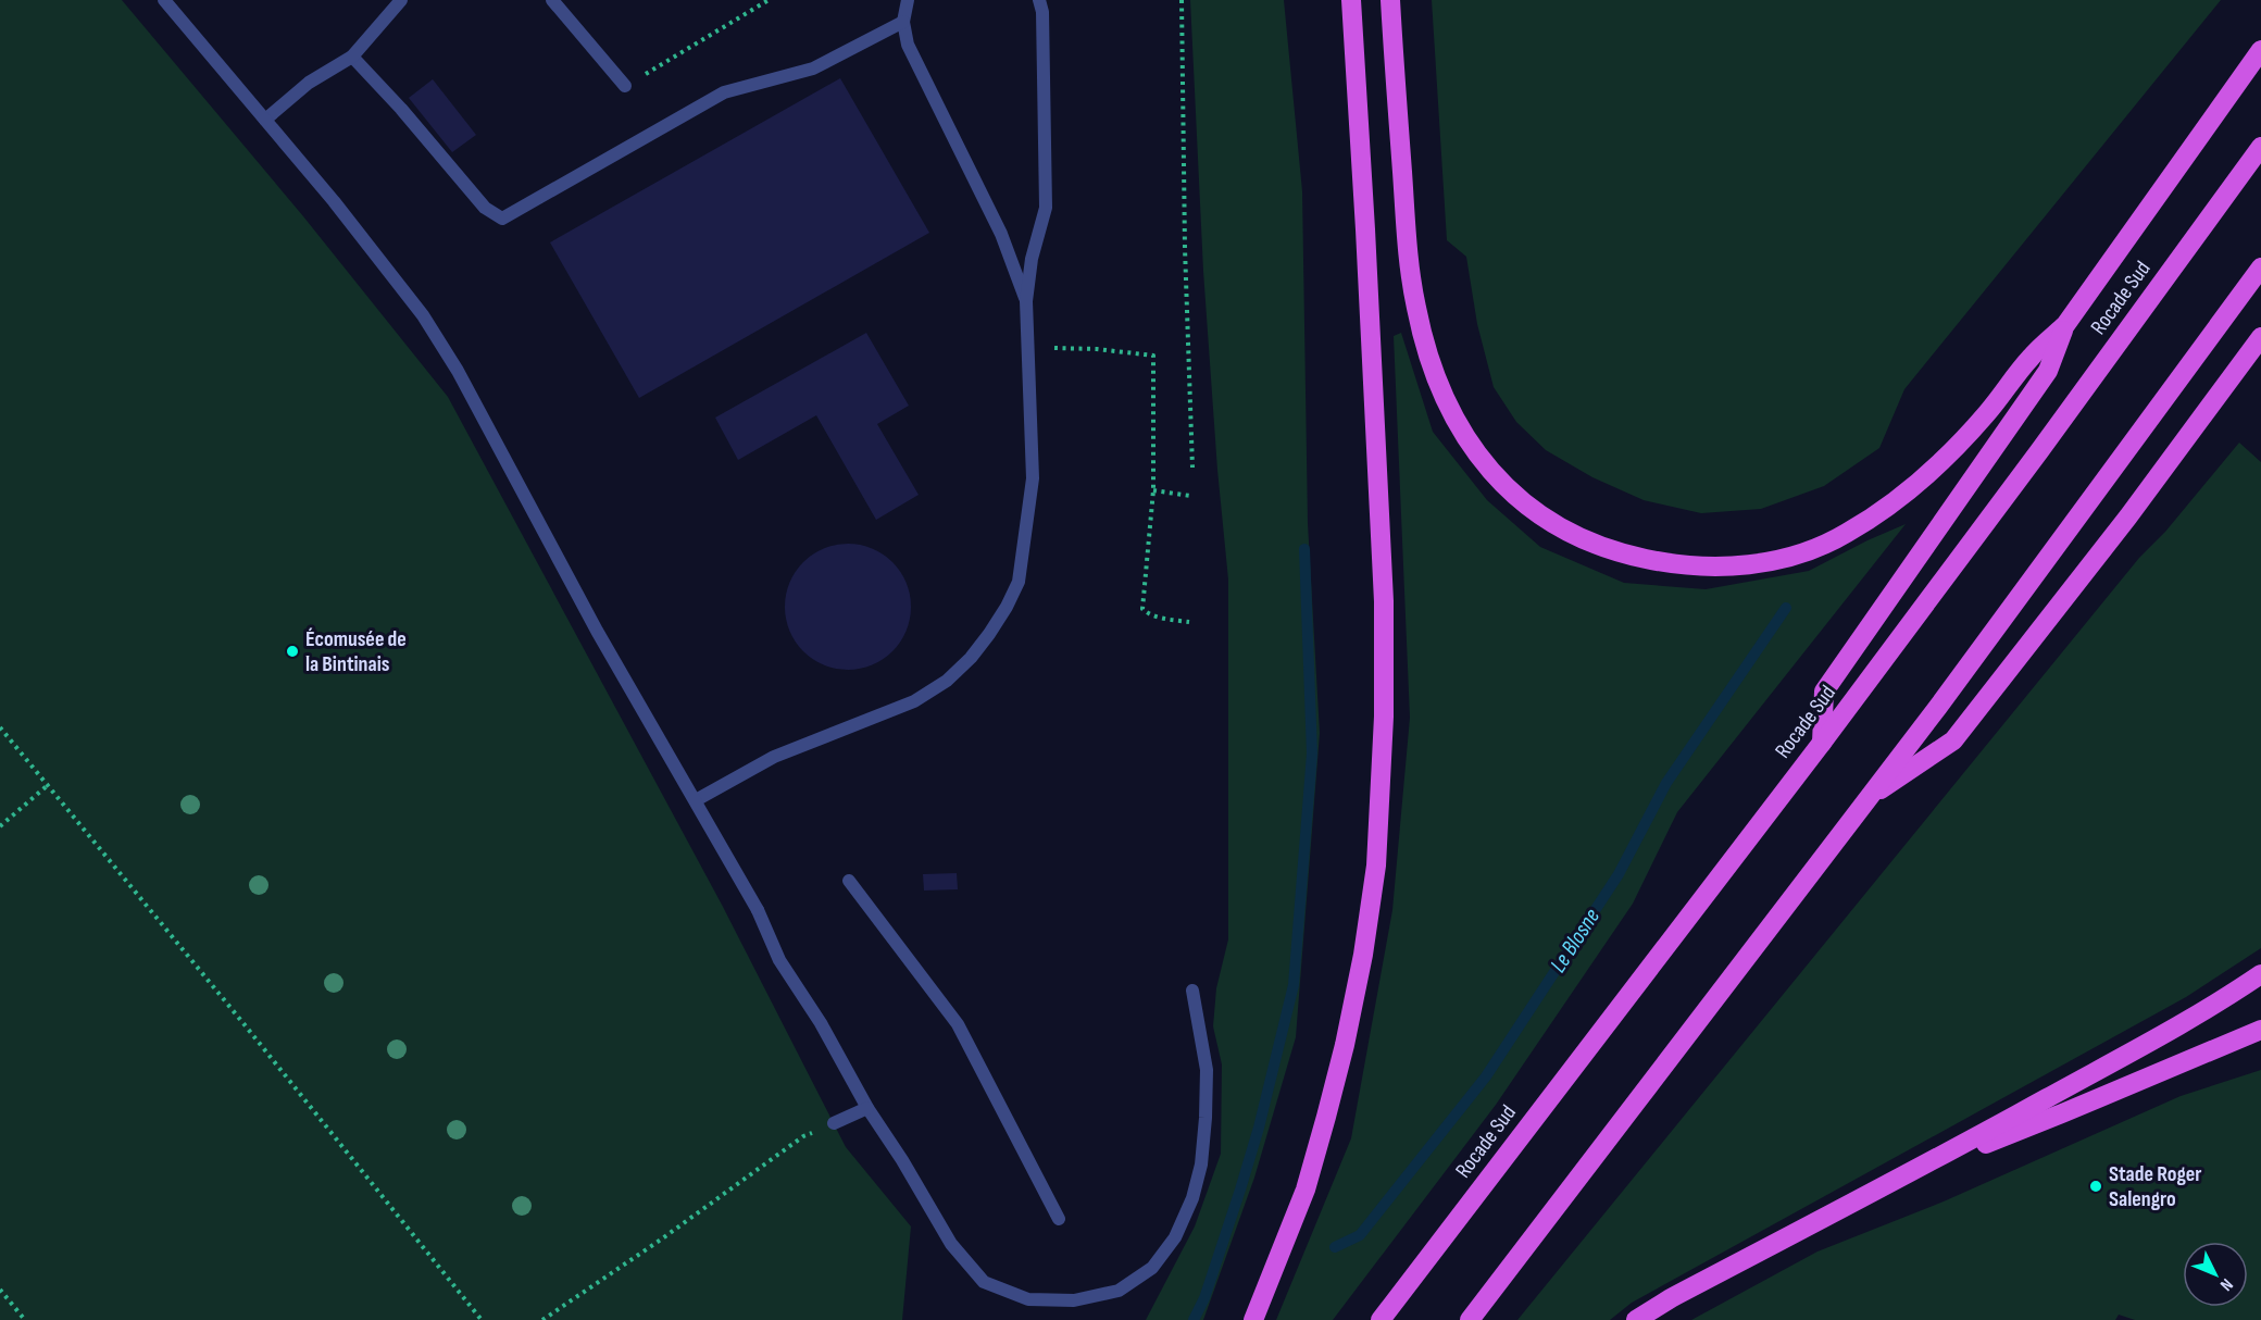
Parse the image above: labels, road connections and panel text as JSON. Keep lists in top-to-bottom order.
{
  "streets": {
    "highway": ["Rocade Sud"]
  },
  "water": ["Le Blosne"],
  "places": ["Écomusée de la Bintinais", "Stade Roger Salengro"],
  "north": "bottom right"
}
